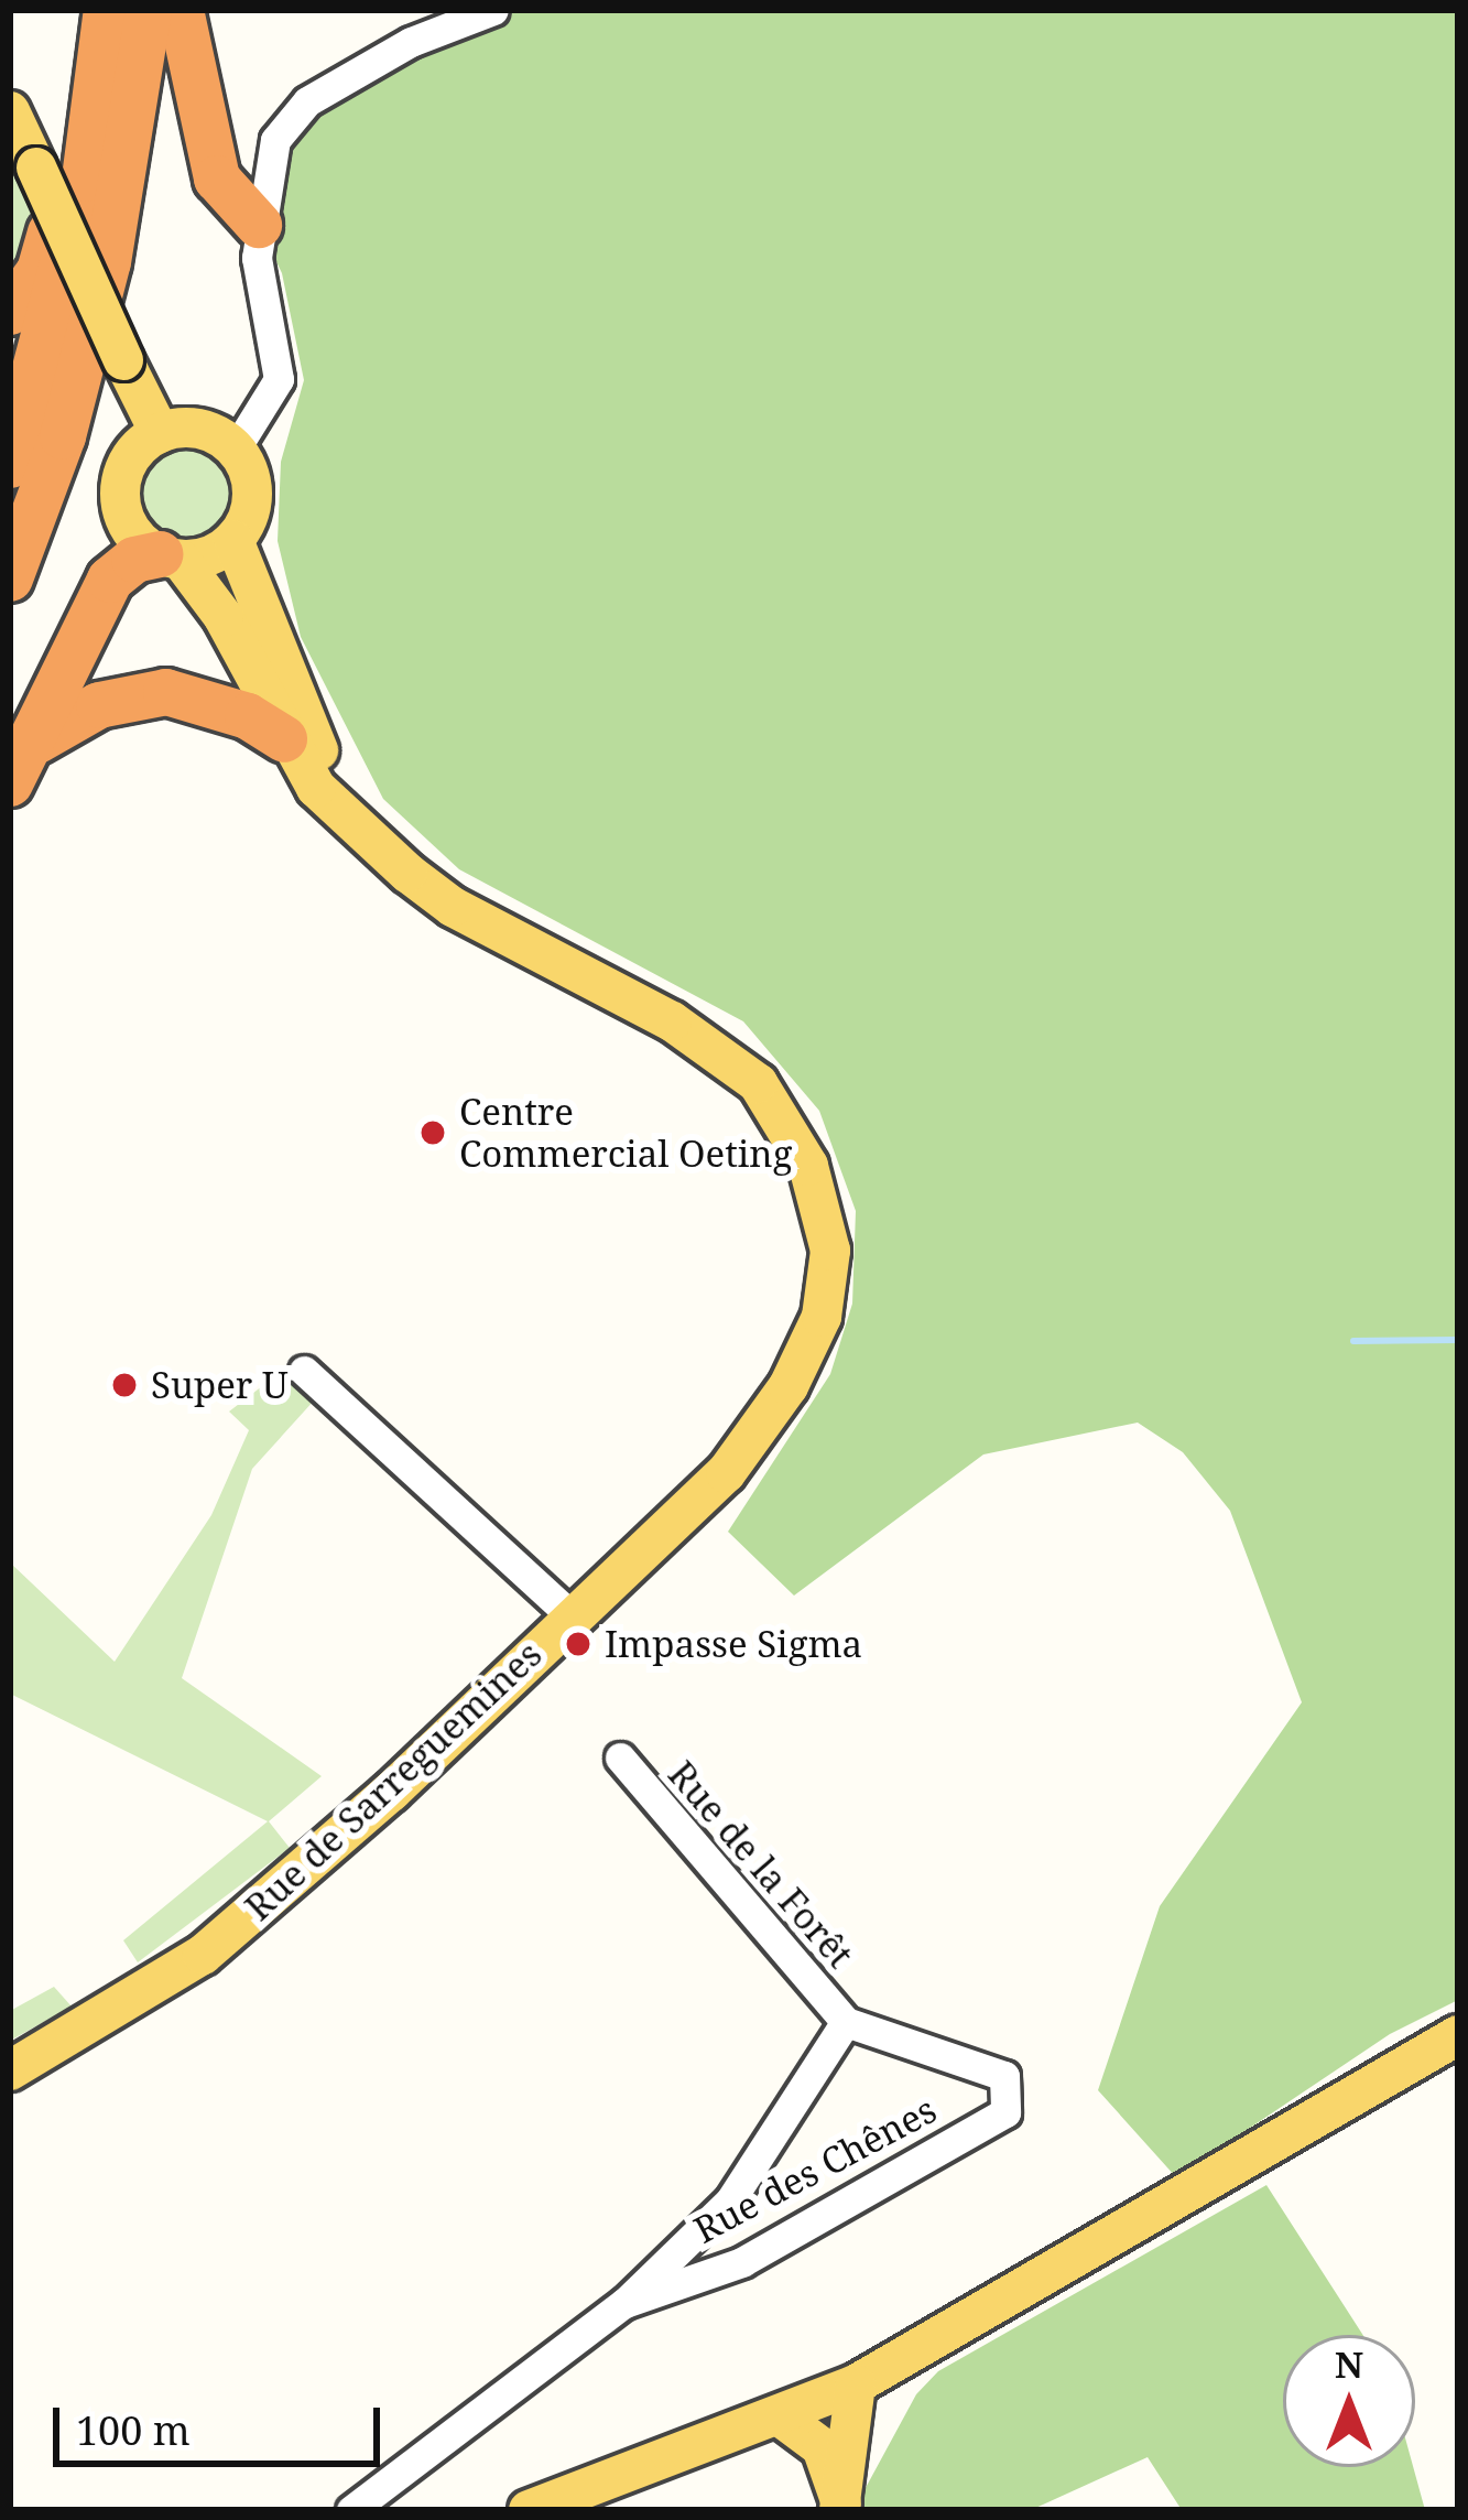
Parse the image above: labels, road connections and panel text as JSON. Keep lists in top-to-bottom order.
{
  "streets": {
    "main road": ["Rue de Sarreguemines"],
    "street": ["Rue de la Forêt", "Rue des Chênes"]
  },
  "crossings": [
    ["Rue de la Forêt", "Rue des Chênes"]
  ],
  "places": ["Centre Commercial Oeting", "Super U", "Impasse Sigma"],
  "scale_bar": "100 m",
  "north": "top"
}
